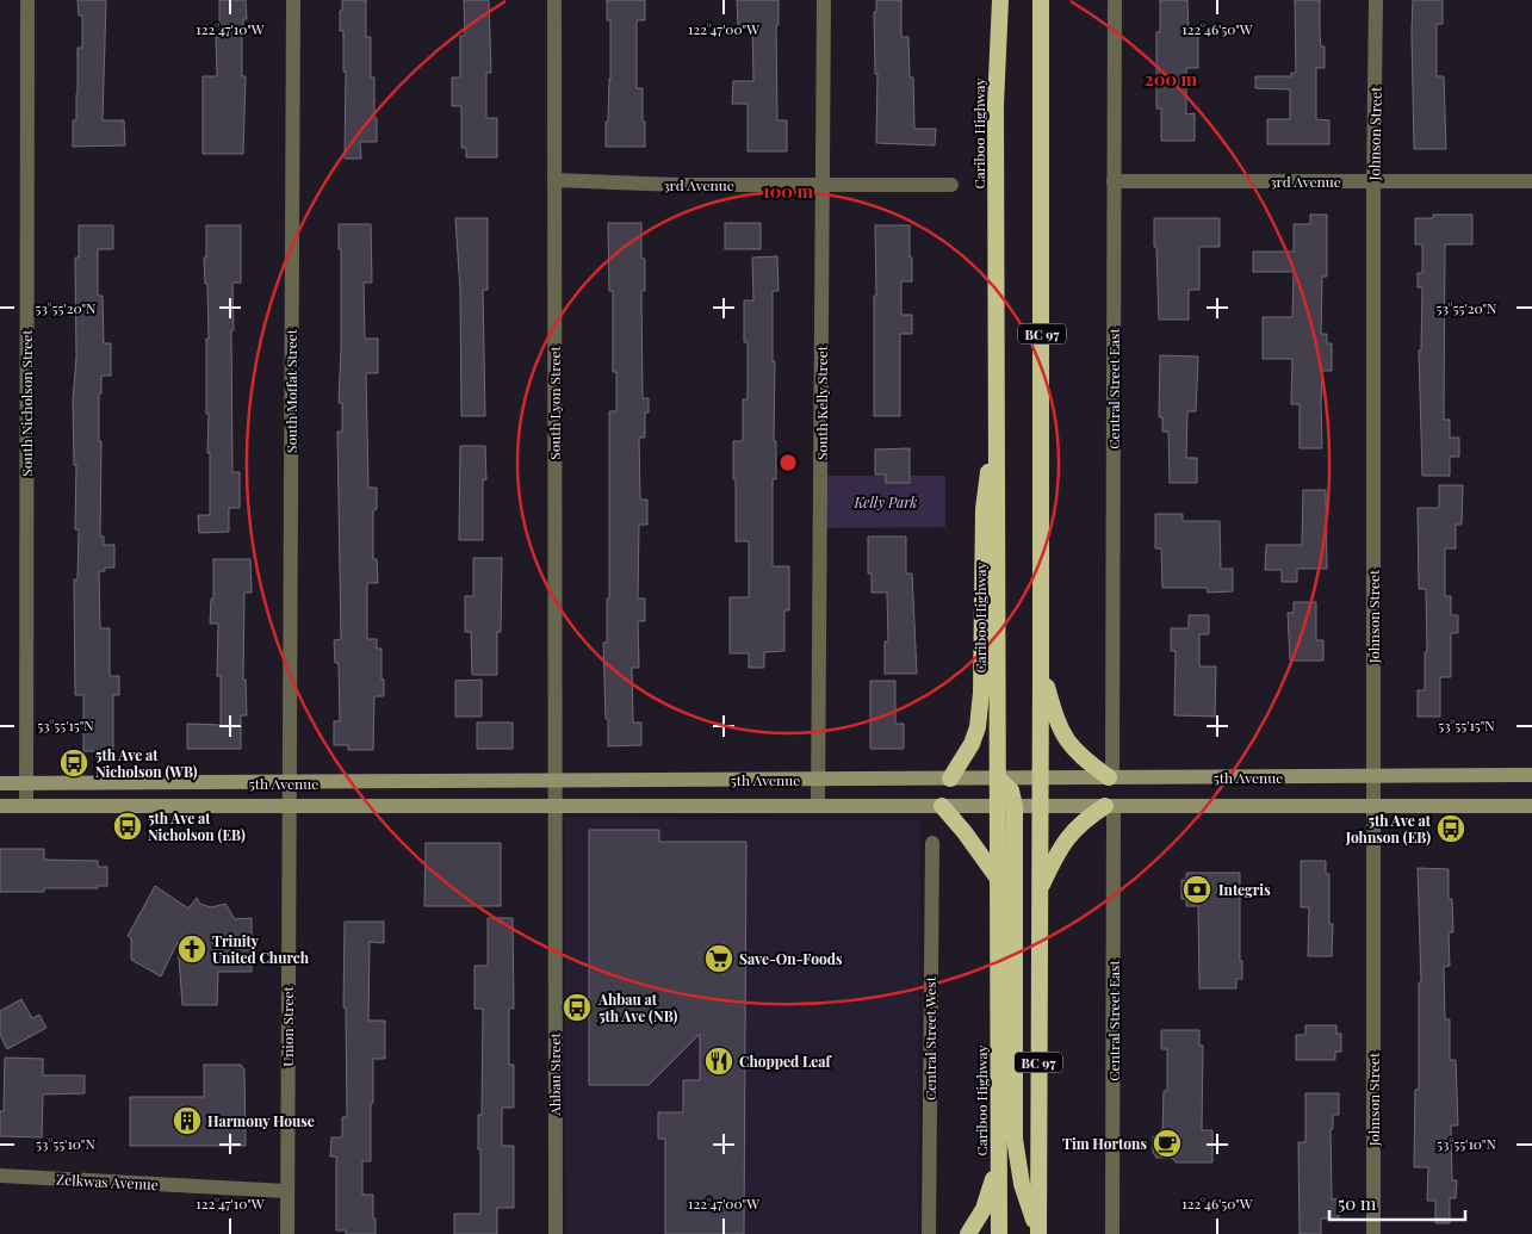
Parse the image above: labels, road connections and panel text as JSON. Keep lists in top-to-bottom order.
{
  "streets": {
    "highway": ["Cariboo Highway", "BC 97"],
    "main road": ["5th Avenue"],
    "street": [
      "Johnson Street",
      "3rd Avenue",
      "Central Street East",
      "South Moffat Street",
      "South Nicholson Street",
      "South Lyon Street",
      "South Kelly Street",
      "Union Street",
      "Central Street West",
      "Ahbau Street",
      "Zelkwas Avenue"
    ]
  },
  "crossings": [
    ["Cariboo Highway", "5th Avenue"],
    ["Johnson Street", "3rd Avenue"],
    ["Johnson Street", "5th Avenue"],
    ["3rd Avenue", "Central Street East"],
    ["3rd Avenue", "South Lyon Street"],
    ["3rd Avenue", "South Kelly Street"],
    ["BC 97", "5th Avenue"],
    ["Central Street East", "5th Avenue"],
    ["South Moffat Street", "5th Avenue"],
    ["South Moffat Street", "Union Street"],
    ["South Nicholson Street", "5th Avenue"],
    ["South Lyon Street", "5th Avenue"],
    ["South Lyon Street", "Ahbau Street"],
    ["South Kelly Street", "5th Avenue"],
    ["5th Avenue", "Union Street"],
    ["5th Avenue", "Ahbau Street"],
    ["Union Street", "Zelkwas Avenue"]
  ],
  "parks": ["Kelly Park"],
  "places": {
    "bus stop": [
      "5th Ave at Nicholson (WB)",
      "5th Ave at Nicholson (EB)",
      "5th Ave at Johnson (EB)",
      "Ahbau at 5th Ave (NB)"
    ],
    "bank": ["Integris"],
    "church": ["Trinity United Church"],
    "supermarket": ["Save-On-Foods"],
    "restaurant": ["Chopped Leaf"],
    "building": ["Harmony House"],
    "cafe": ["Tim Hortons"]
  },
  "scale_bar": "50 m",
  "coordinates": [
    "122°47'10\"W",
    "122°47'00\"W",
    "122°46'50\"W",
    "53°55'20\"N",
    "53°55'15\"N",
    "53°55'10\"N"
  ],
  "rings": ["200 m", "100 m"]
}
